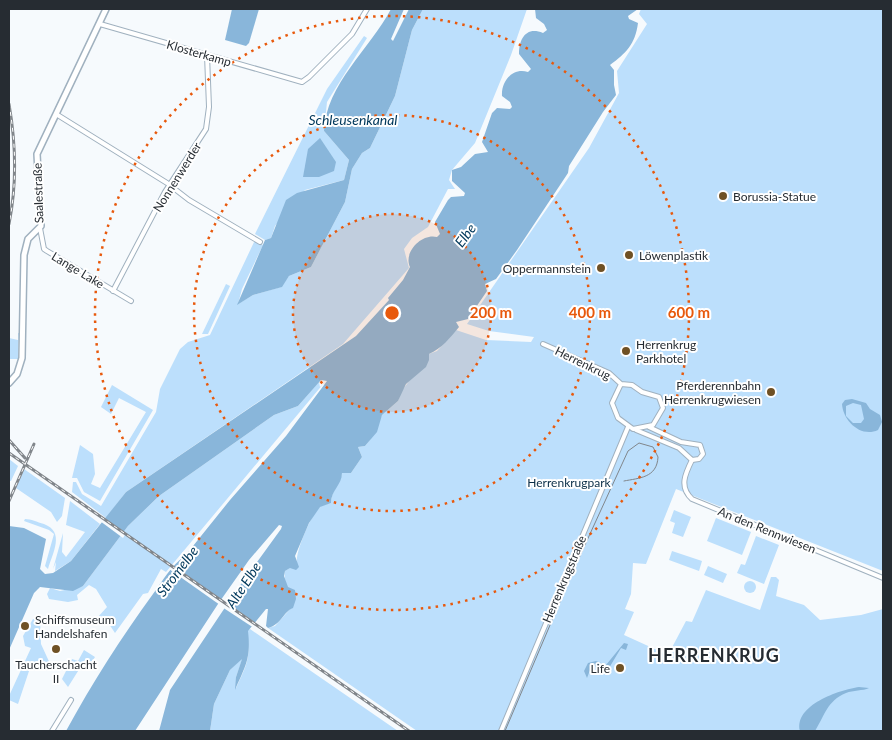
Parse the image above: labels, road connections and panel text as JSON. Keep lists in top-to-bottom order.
{
  "streets": {
    "main road": ["Saalestraße"],
    "street": [
      "Klosterkamp",
      "Nonnenwerder",
      "Lange Lake",
      "Herrenkrug",
      "An den Rennwiesen",
      "Herrenkrugstraße"
    ]
  },
  "crossings": [
    ["Klosterkamp", "Nonnenwerder"],
    ["Klosterkamp", "Saalestraße"],
    ["Nonnenwerder", "Lange Lake"],
    ["Saalestraße", "Lange Lake"],
    ["Herrenkrug", "Herrenkrugstraße"]
  ],
  "districts": ["HERRENKRUG"],
  "water": [
    "Schleusenkanal",
    "Elbe",
    "Stromelbe",
    "Alte Elbe"
  ],
  "parks": ["Herrenkrugpark"],
  "places": [
    "Borussia-Statue",
    "Löwenplastik",
    "Oppermannstein",
    "Herrenkrug Parkhotel",
    "Pferderennbahn Herrenkrugwiesen",
    "Schiffsmuseum Handelshafen",
    "Taucherschacht II",
    "Life"
  ],
  "rings": ["200 m", "400 m", "600 m"]
}
